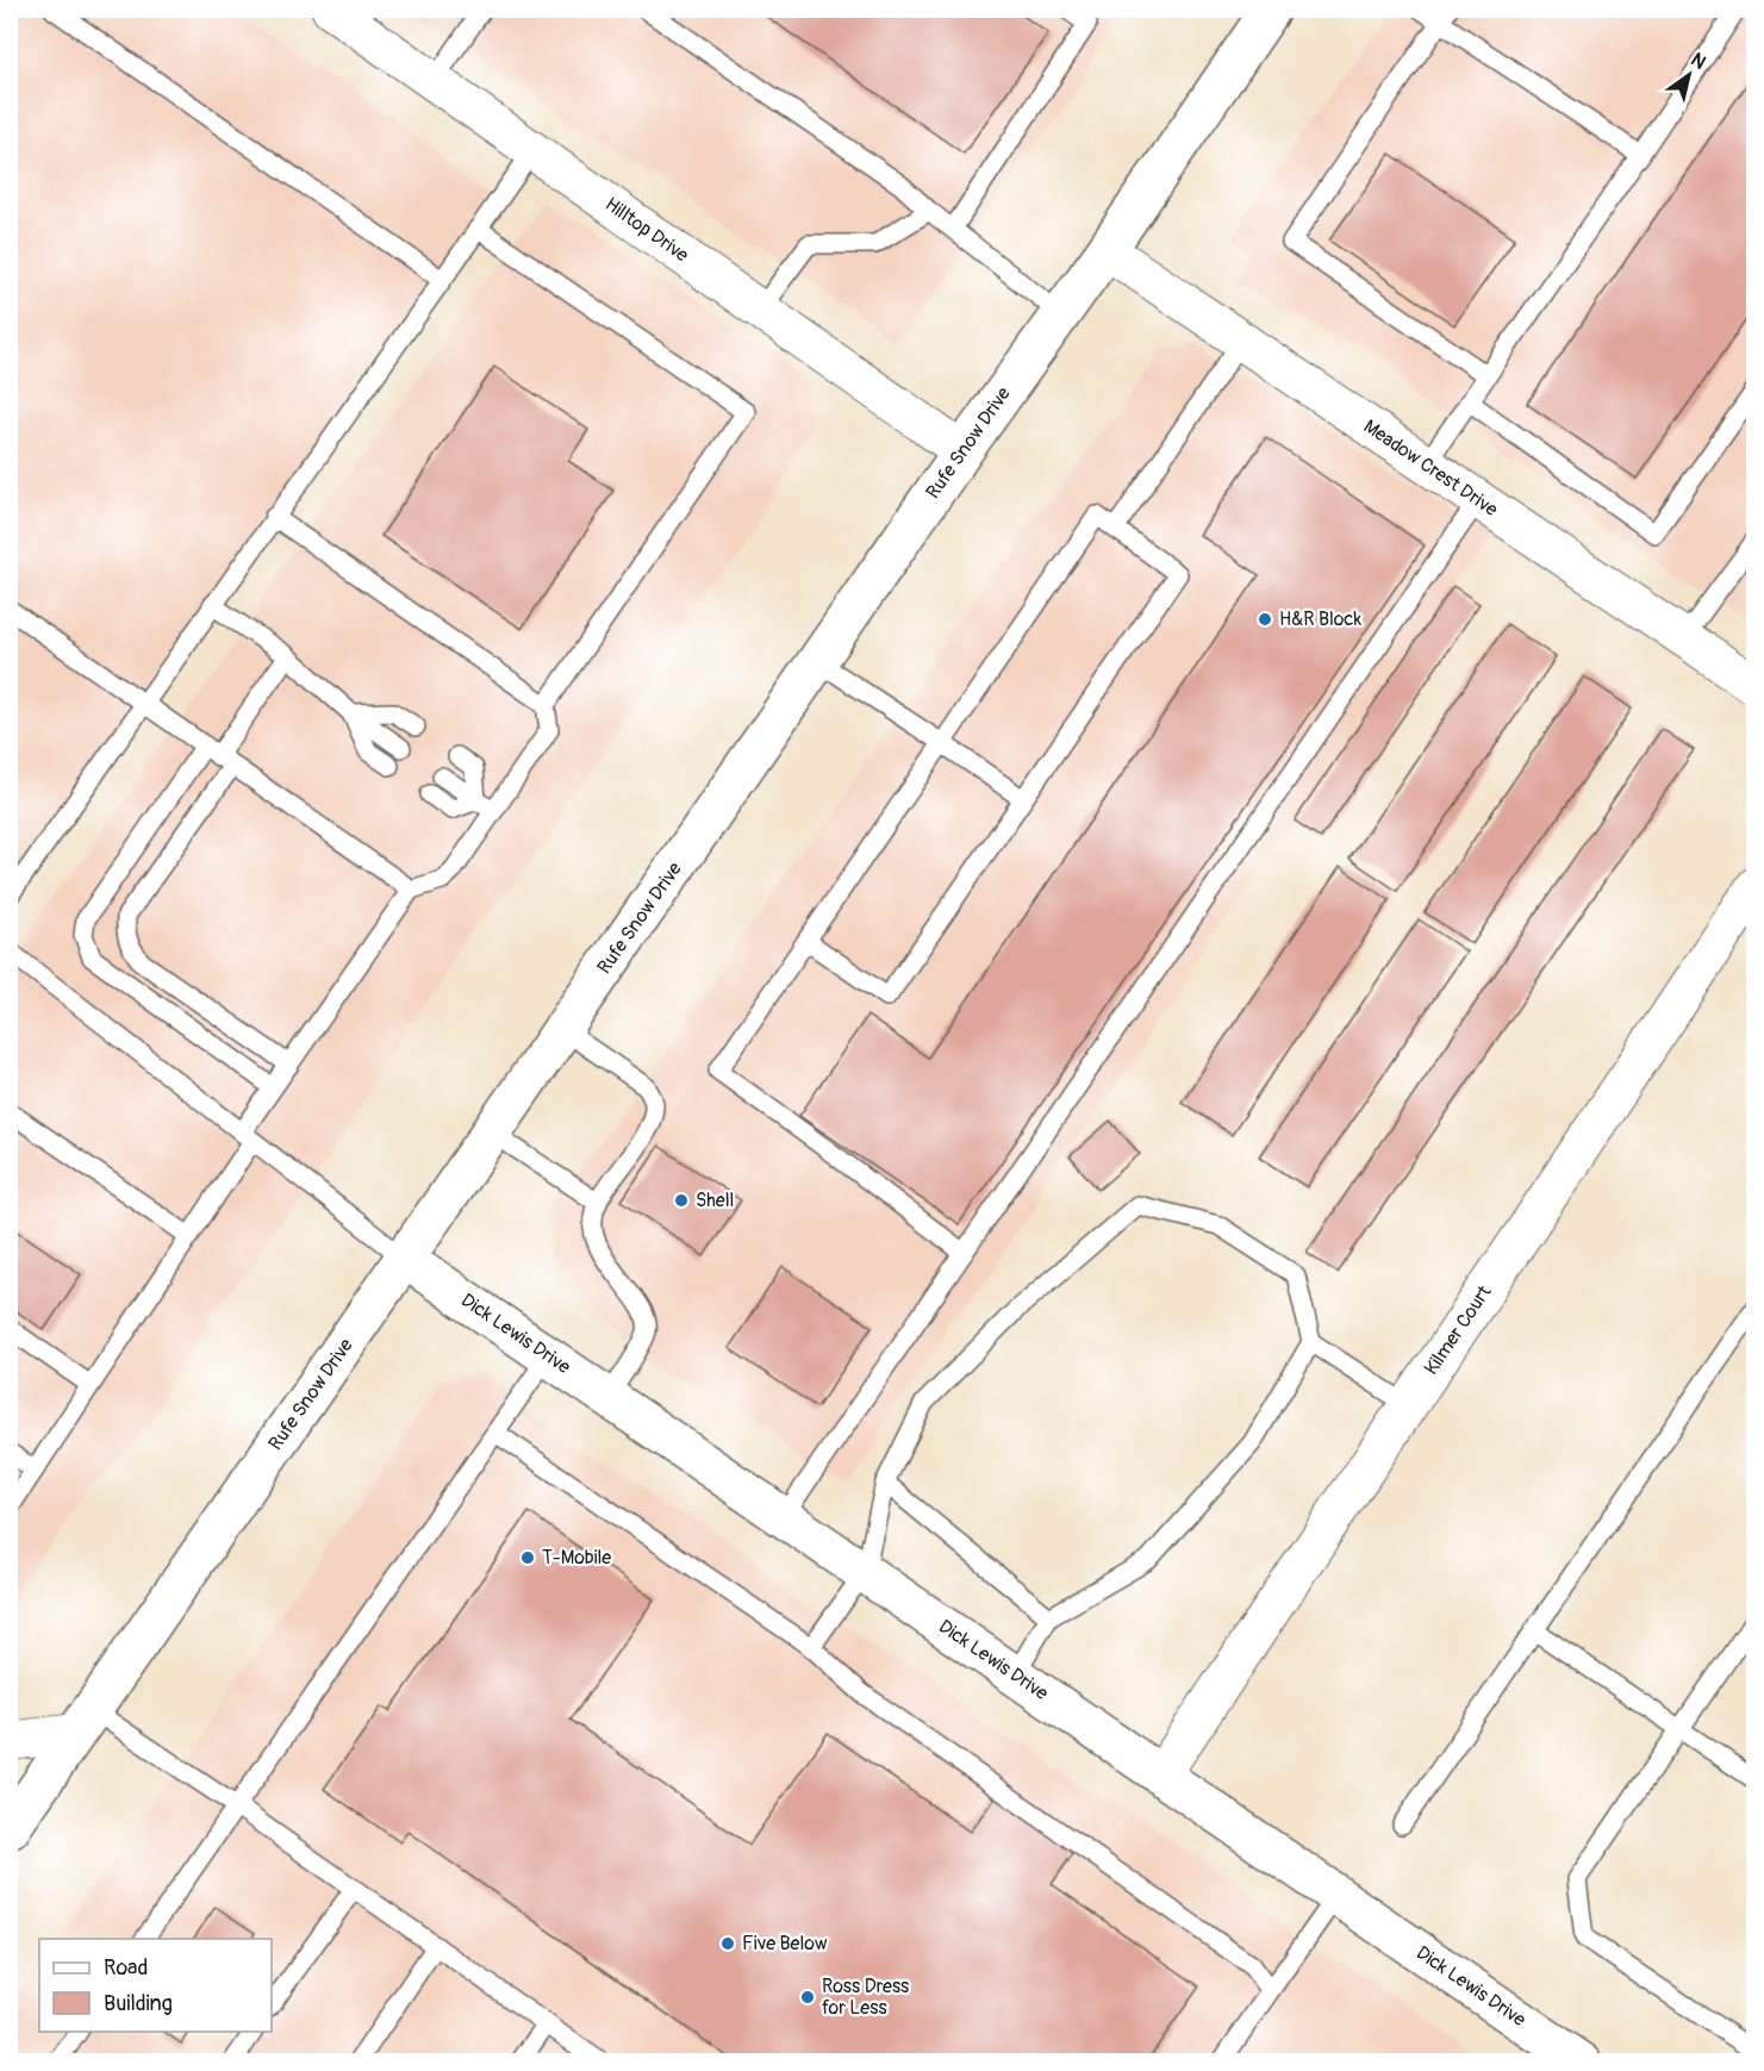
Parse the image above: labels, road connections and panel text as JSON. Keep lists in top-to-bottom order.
{
  "streets": {
    "main road": ["Rufe Snow Drive", "Dick Lewis Drive"],
    "street": ["Hilltop Drive", "Meadow Crest Drive", "Kilmer Court"]
  },
  "crossings": [
    ["Hilltop Drive", "Rufe Snow Drive"],
    ["Rufe Snow Drive", "Meadow Crest Drive"],
    ["Rufe Snow Drive", "Dick Lewis Drive"],
    ["Kilmer Court", "Dick Lewis Drive"]
  ],
  "places": [
    "H&R Block",
    "Shell",
    "T-Mobile",
    "Five Below",
    "Ross Dress for Less"
  ],
  "legend": ["Road", "Building"],
  "north": "top right"
}
